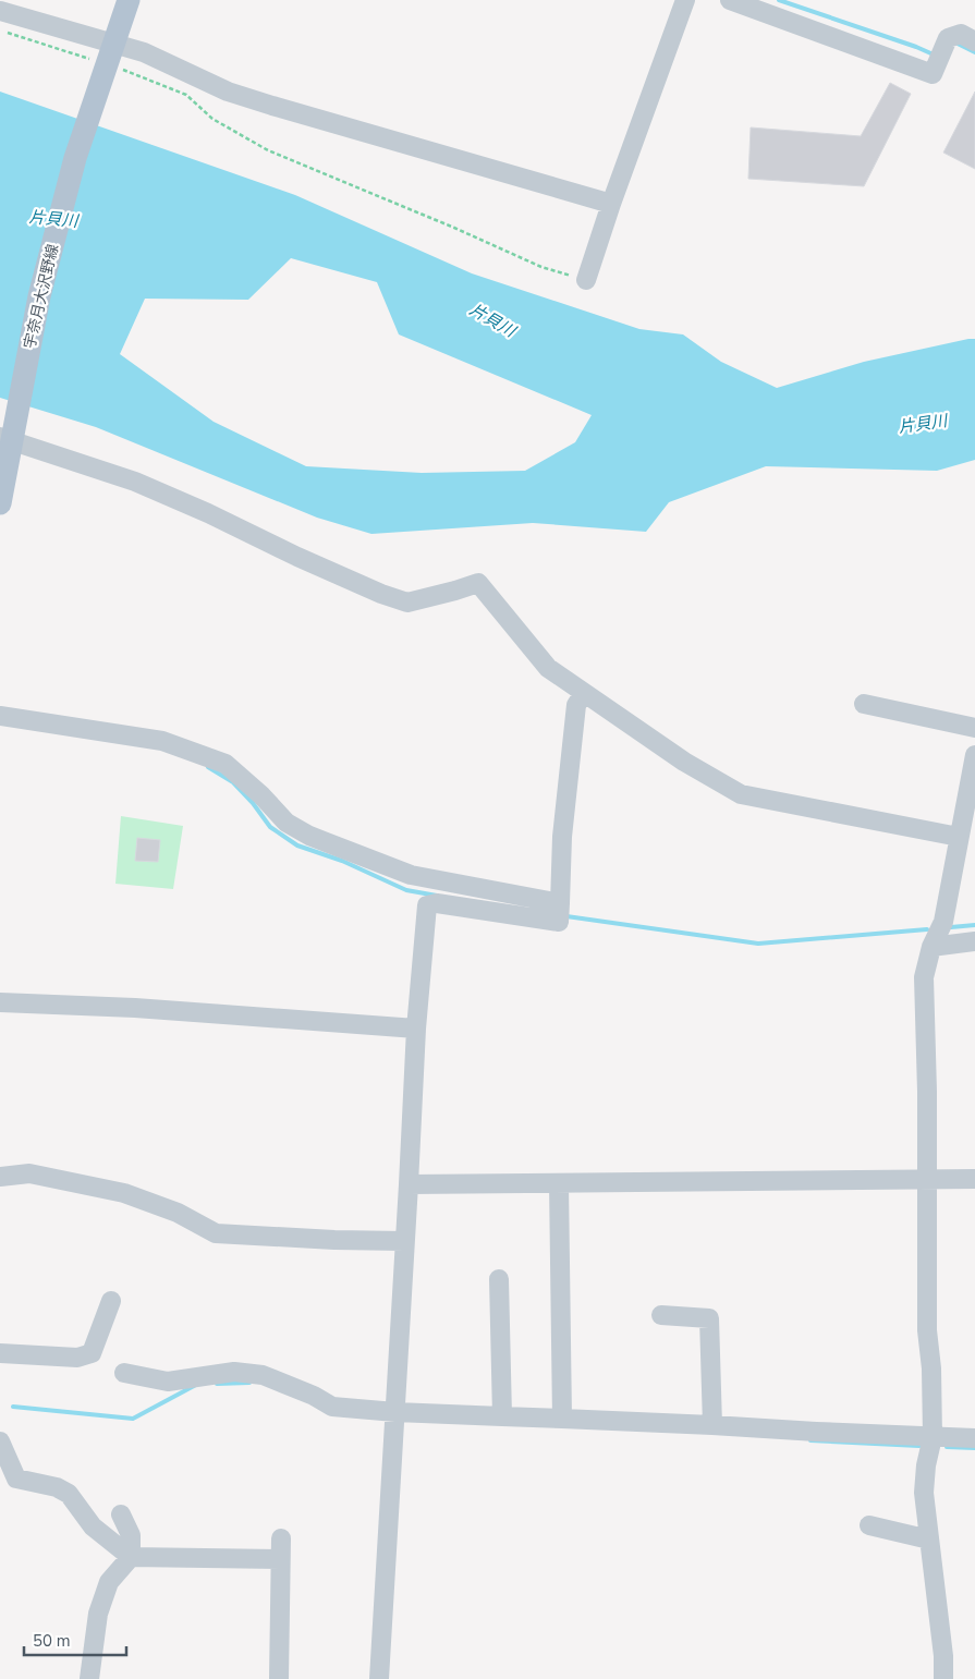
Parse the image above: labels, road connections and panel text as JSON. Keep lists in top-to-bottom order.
{
  "streets": {
    "main road": ["宇奈月大沢野線"]
  },
  "water": ["片貝川"],
  "scale_bar": "50 m"
}
